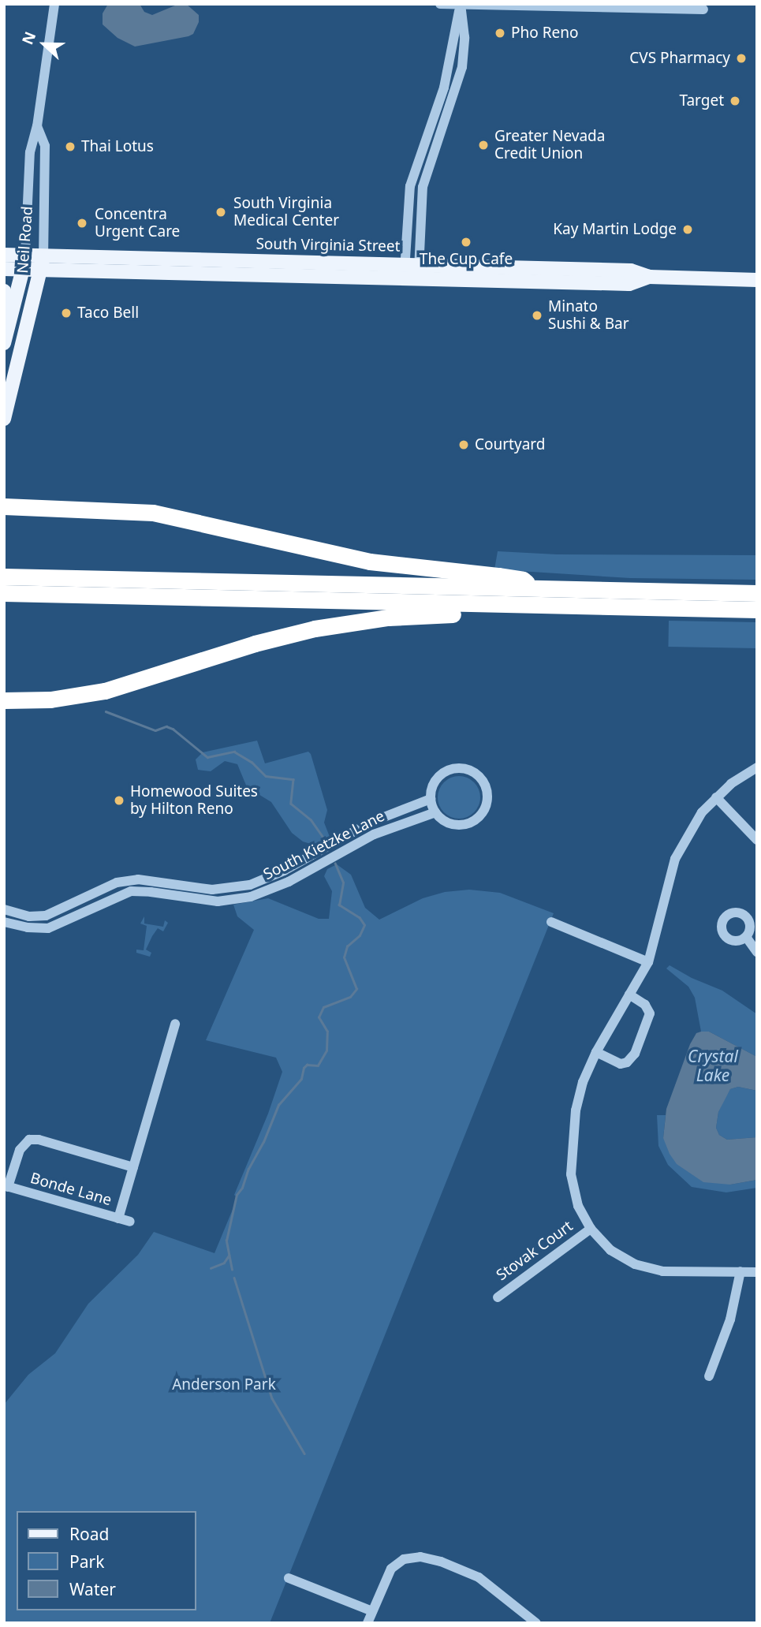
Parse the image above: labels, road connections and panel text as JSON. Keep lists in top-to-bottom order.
{
  "streets": {
    "main road": ["Neil Road", "South Virginia Street"],
    "street": ["South Kietzke Lane", "Bonde Lane", "Stovak Court"]
  },
  "crossings": [
    ["Neil Road", "South Virginia Street"]
  ],
  "water": ["Crystal Lake"],
  "parks": ["Anderson Park"],
  "places": [
    "Pho Reno",
    "CVS Pharmacy",
    "Target",
    "Greater Nevada Credit Union",
    "Thai Lotus",
    "South Virginia Medical Center",
    "Concentra Urgent Care",
    "Kay Martin Lodge",
    "The Cup Cafe",
    "Taco Bell",
    "Minato Sushi & Bar",
    "Courtyard",
    "Homewood Suites by Hilton Reno"
  ],
  "legend": ["Road", "Park", "Water"],
  "north": "left"
}
